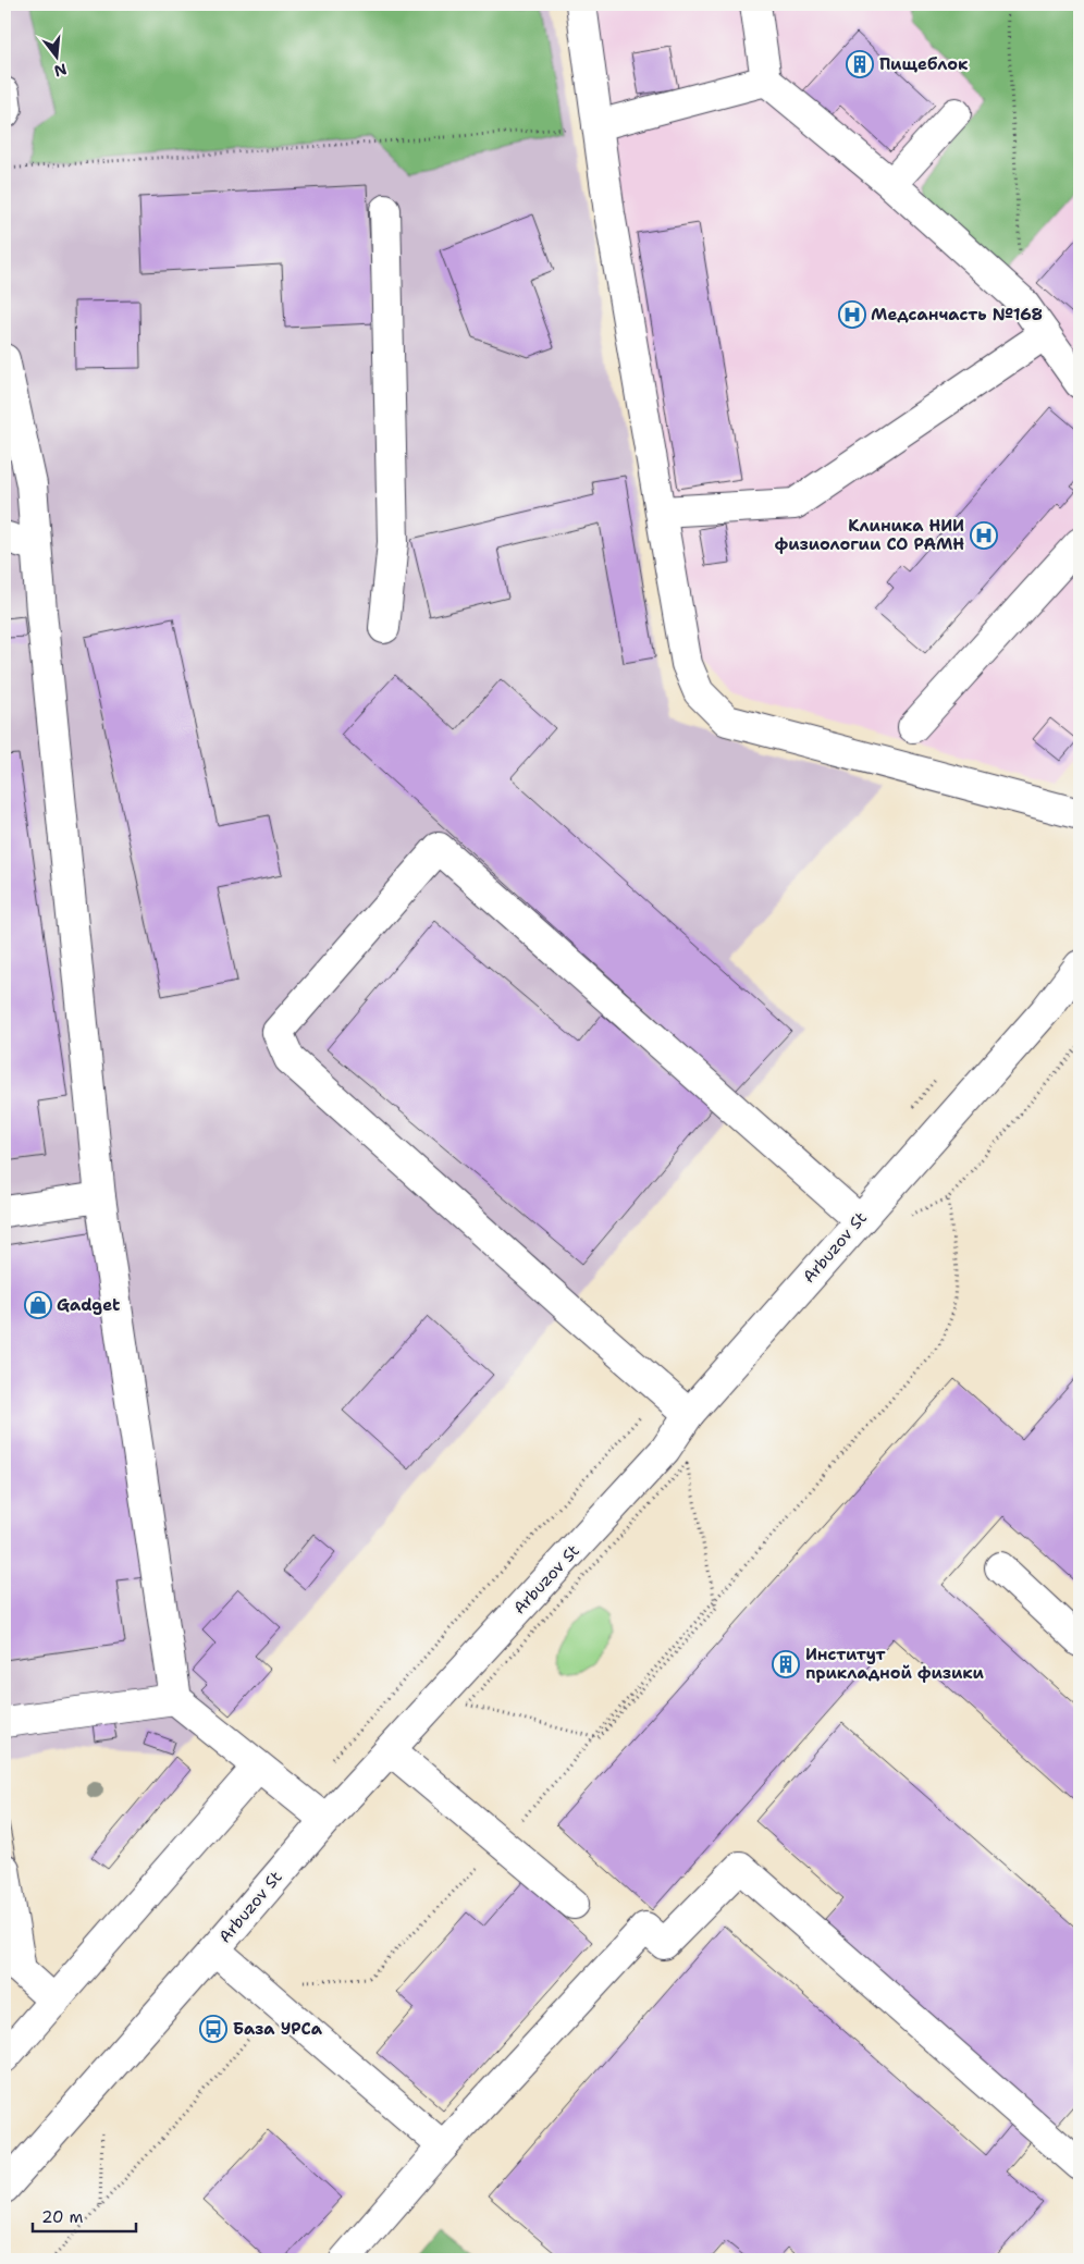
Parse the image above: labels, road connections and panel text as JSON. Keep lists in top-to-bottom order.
{
  "streets": {
    "street": ["Arbuzov St"]
  },
  "places": {
    "building": ["Пищеблок", "Институт прикладной физики"],
    "hospital": ["Медсанчасть №168", "Клиника НИИ физиологии СО РАМН"],
    "shop": ["Gadget"],
    "bus stop": ["База УРСа"]
  },
  "scale_bar": "20 m",
  "north": "bottom"
}
